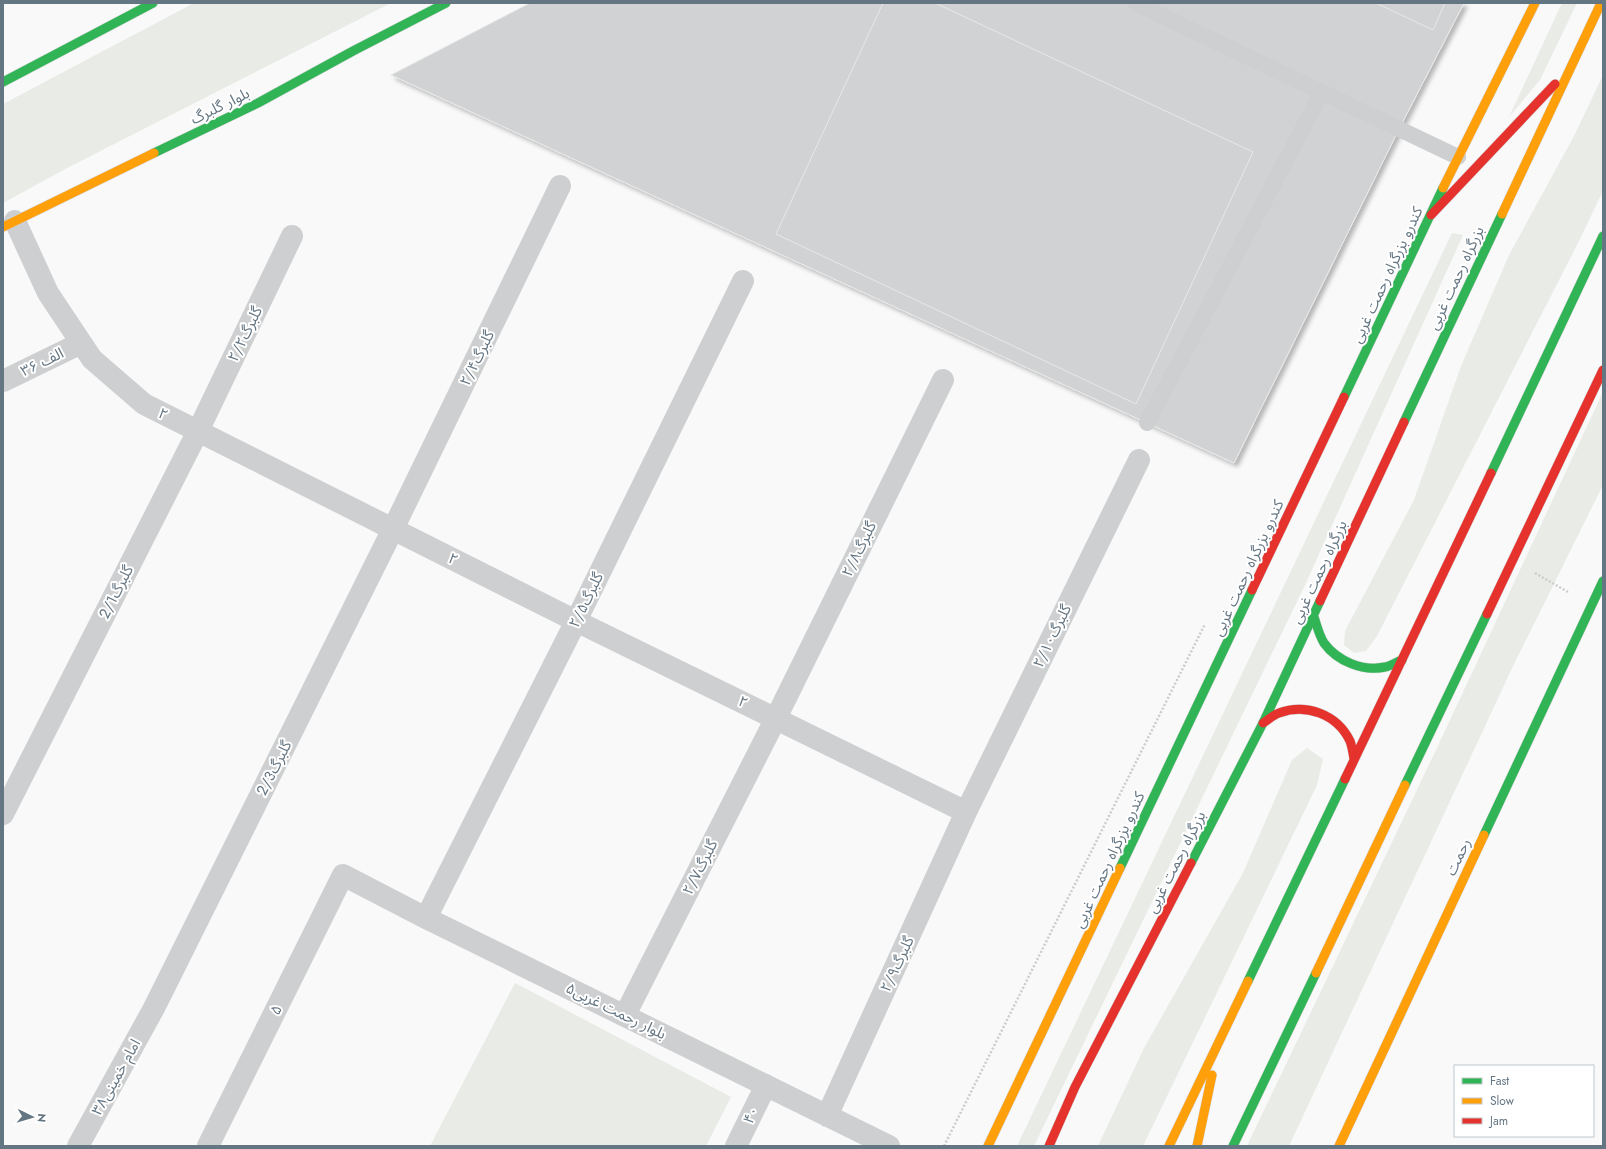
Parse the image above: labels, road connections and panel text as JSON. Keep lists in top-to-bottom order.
{
  "streets": {
    "main road": [
      "بلوار گلبرگ",
      "کندرو بزرگراه رحمت غربی",
      "بزرگراه رحمت غربی",
      "رحمت"
    ],
    "street": [
      "گلبرگ۲/۲",
      "گلبرگ۲/۴",
      "۳۶ الف",
      "۲",
      "گلبرگ۲/۸",
      "2/1گلبرگ",
      "گلبرگ۲/۵",
      "گلبرگ۲/۱۰",
      "2/3گلبرگ",
      "گلبرگ۲/۷",
      "گلبرگ۲/۹",
      "۵",
      "بلوار رحمت غربی۵",
      "امام خمینی۳۸",
      "۴۰"
    ]
  },
  "crossings": [
    ["بلوار گلبرگ", "۲"],
    ["گلبرگ۲/۲", "۲"],
    ["گلبرگ۲/۲", "2/1گلبرگ"],
    ["گلبرگ۲/۴", "۲"],
    ["گلبرگ۲/۴", "2/3گلبرگ"],
    ["۳۶ الف", "۲"],
    ["۲", "گلبرگ۲/۸"],
    ["۲", "2/1گلبرگ"],
    ["۲", "گلبرگ۲/۵"],
    ["۲", "گلبرگ۲/۱۰"],
    ["۲", "2/3گلبرگ"],
    ["۲", "گلبرگ۲/۷"],
    ["۲", "گلبرگ۲/۹"],
    ["گلبرگ۲/۸", "گلبرگ۲/۷"],
    ["گلبرگ۲/۵", "بلوار رحمت غربی۵"],
    ["گلبرگ۲/۱۰", "گلبرگ۲/۹"],
    ["2/3گلبرگ", "امام خمینی۳۸"],
    ["گلبرگ۲/۷", "بلوار رحمت غربی۵"],
    ["گلبرگ۲/۹", "بلوار رحمت غربی۵"],
    ["۵", "بلوار رحمت غربی۵"],
    ["بلوار رحمت غربی۵", "۴۰"]
  ],
  "legend": ["Fast", "Slow", "Jam"],
  "north": "right"
}
